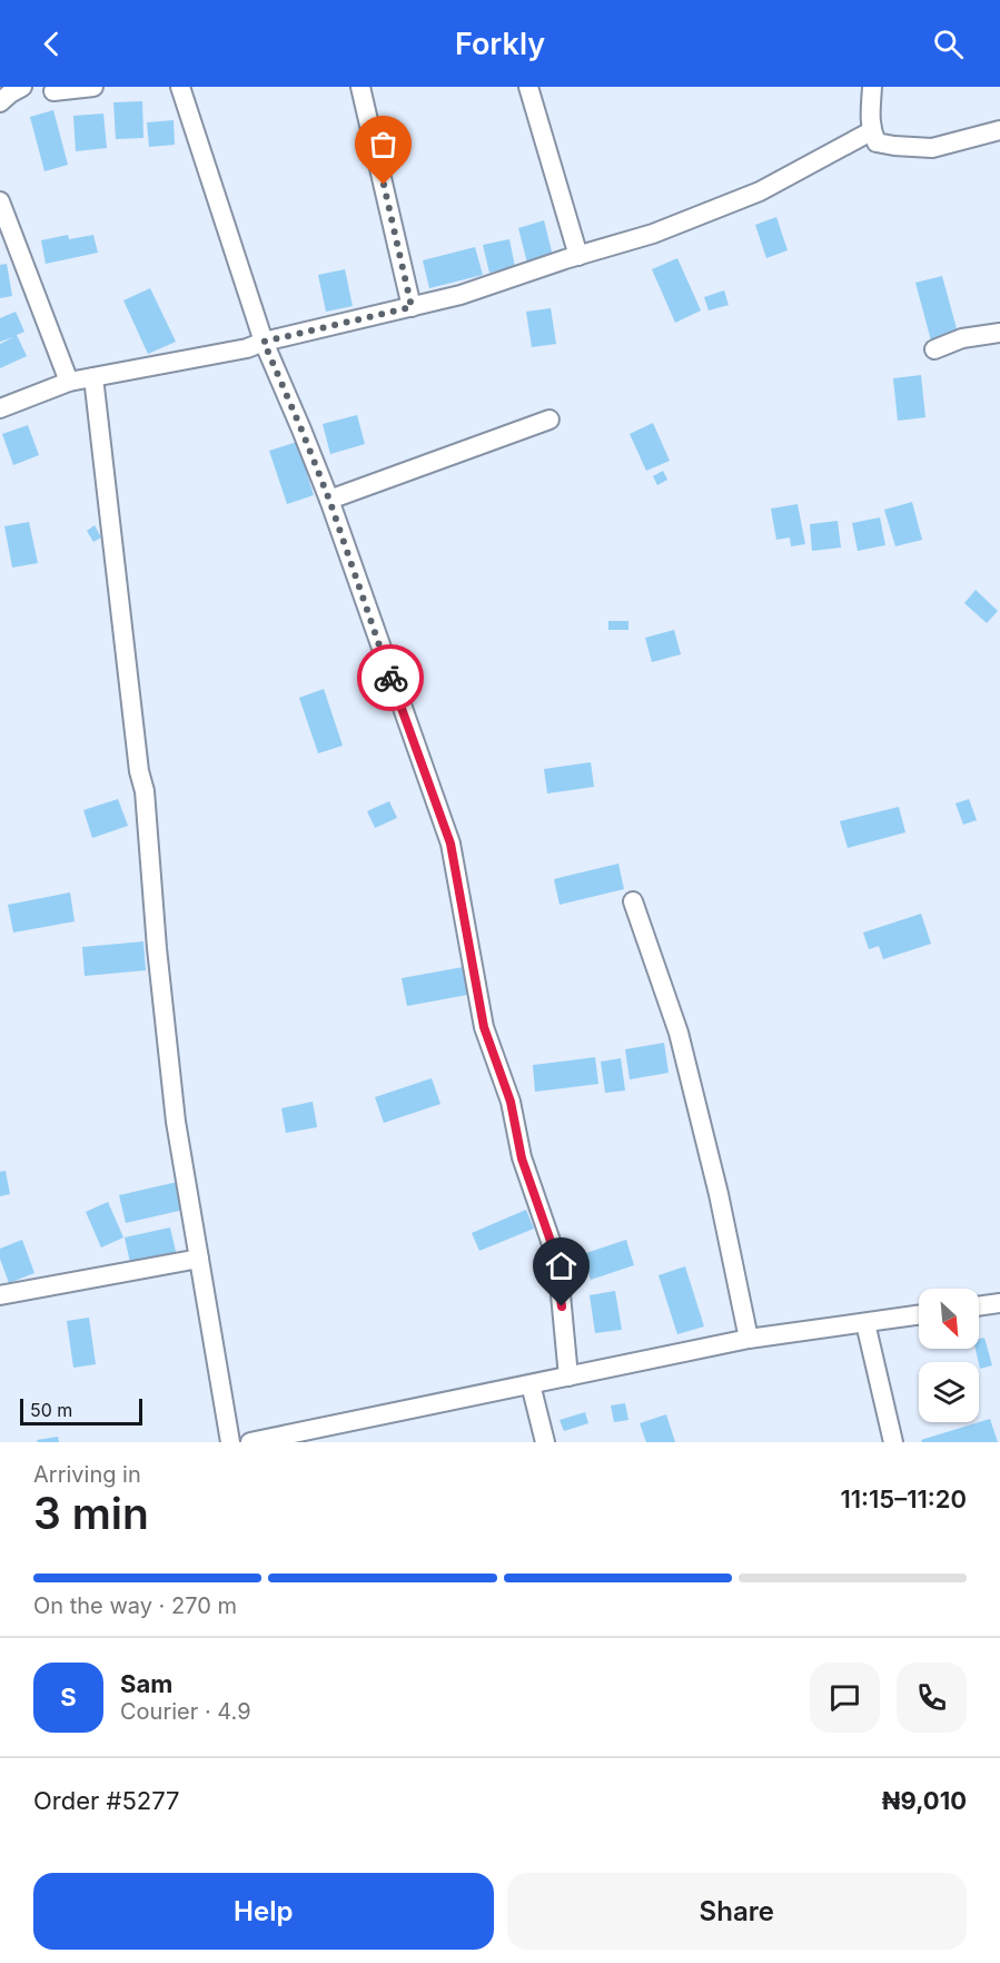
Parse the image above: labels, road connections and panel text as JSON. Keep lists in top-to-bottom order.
{
  "scale_bar": "50 m",
  "north": "bottom right",
  "page": {
    "header": "Forkly",
    "scale": "50 m",
    "heading": ["3 min", "Arriving in", "11:15–11:20"],
    "panel": [
      "Sam",
      "Courier · 4.9",
      "Order #5277",
      "₦9,010"
    ],
    "bar": "On the way · 270 m",
    "round": "S",
    "buttons": ["Help", "Share"]
  }
}
